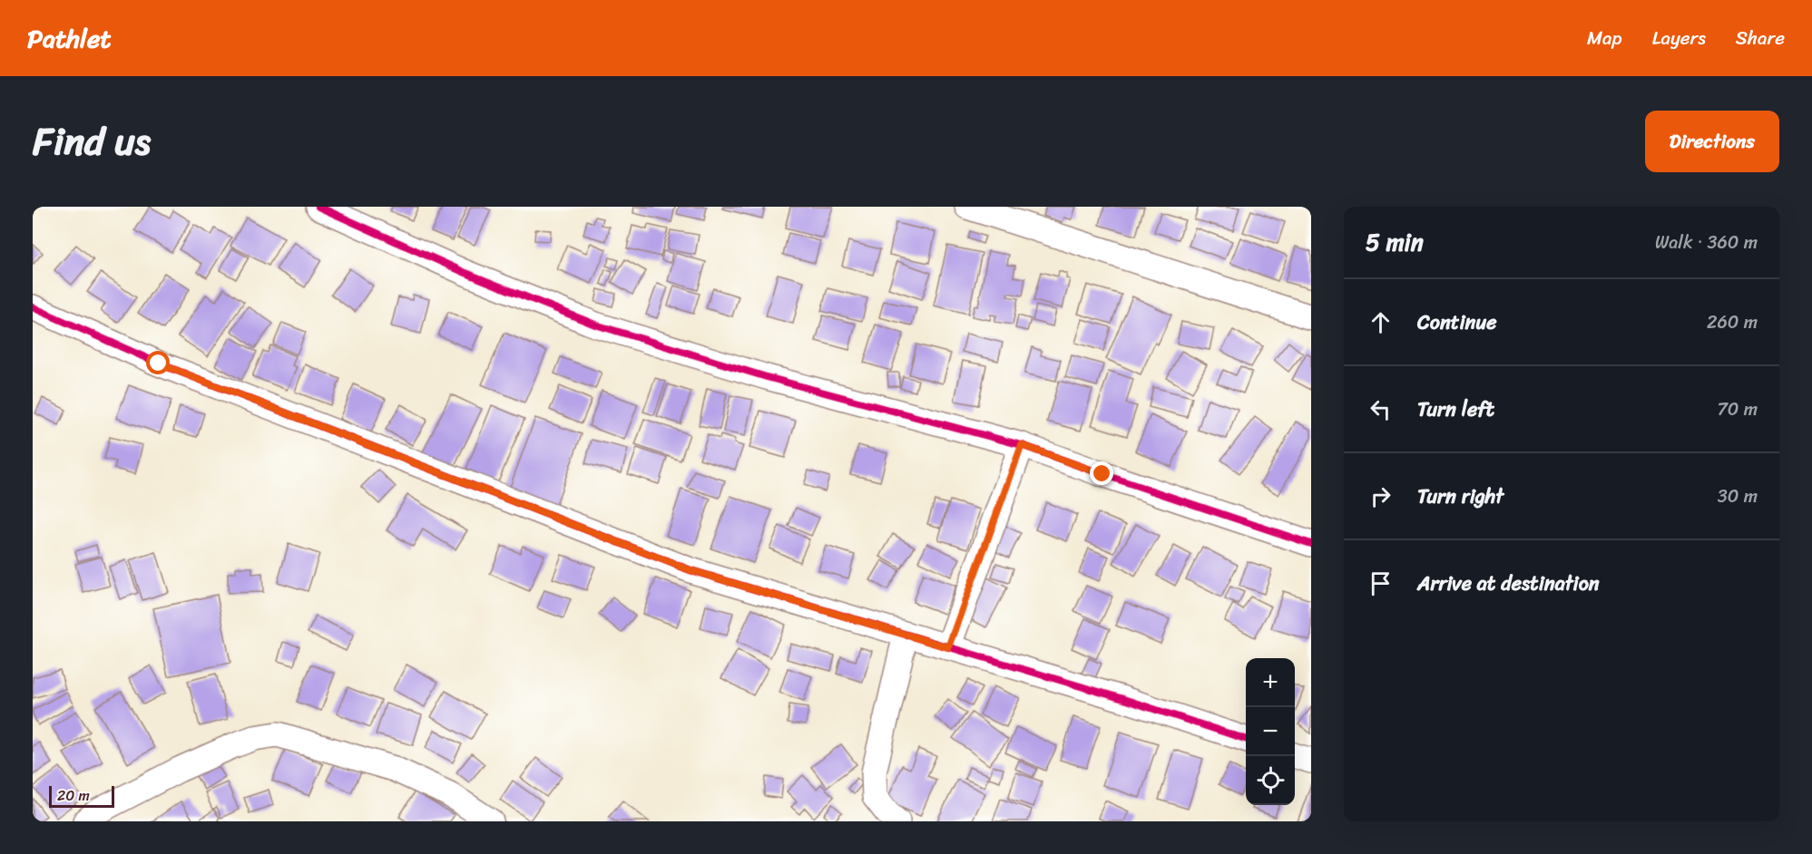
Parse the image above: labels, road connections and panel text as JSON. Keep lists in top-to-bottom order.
{
  "scale_bar": "20 m",
  "page": {
    "header": "Pathlet",
    "nav": ["Map", "Layers", "Share"],
    "title": "Find us",
    "buttons": "Directions",
    "heading": ["5 min", "Walk · 360 m"],
    "list": [
      ["Continue", "260 m"],
      ["Turn left", "70 m"],
      ["Turn right", "30 m"],
      "Arrive at destination"
    ],
    "map_buttons": ["+", "−"],
    "scale": "20 m"
  }
}
